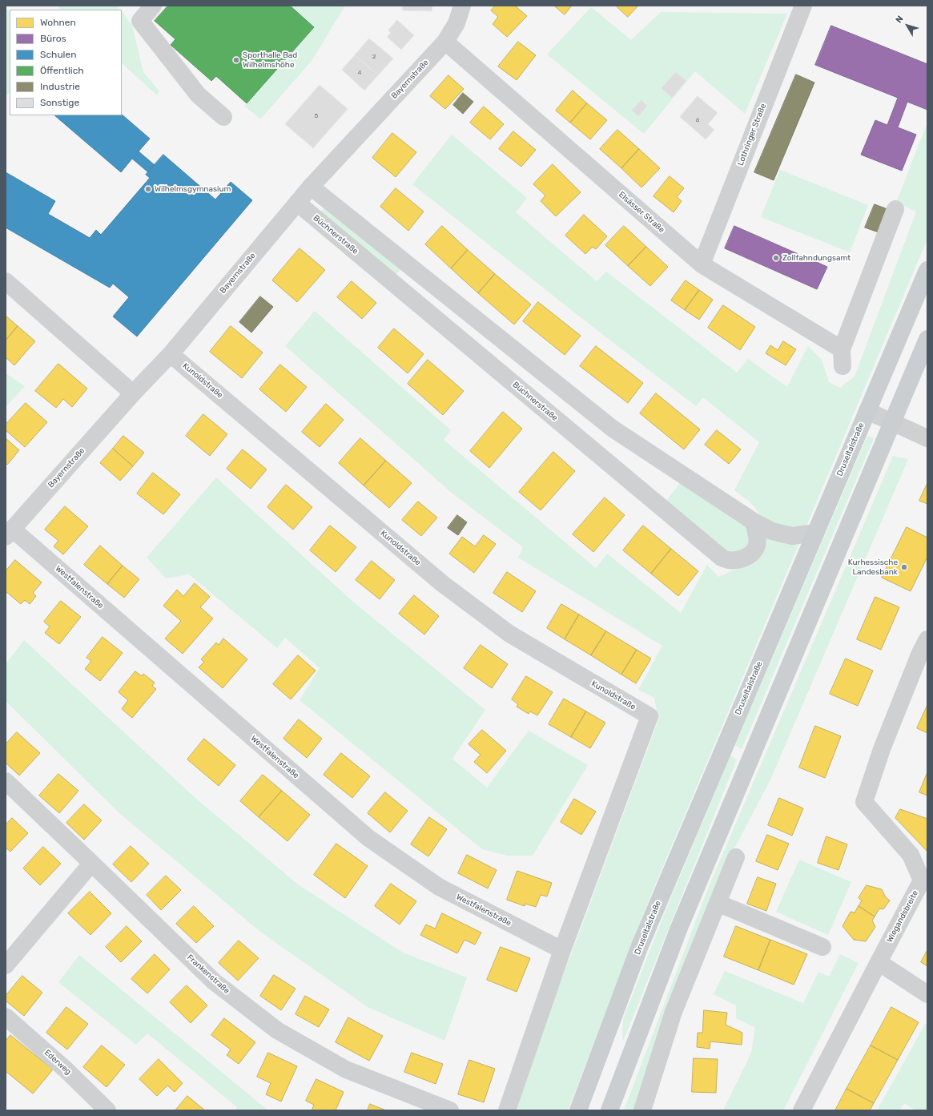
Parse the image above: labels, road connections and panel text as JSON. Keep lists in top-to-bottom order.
{
  "streets": {
    "main road": ["Druseltalstraße"],
    "street": [
      "Bayernstraße",
      "Lothringer Straße",
      "Elsässer Straße",
      "Büchnerstraße",
      "Kunoldstraße",
      "Westfalenstraße",
      "Wiegandsbreite",
      "Frankenstraße",
      "Ederweg"
    ]
  },
  "crossings": [
    ["Bayernstraße", "Elsässer Straße"],
    ["Bayernstraße", "Büchnerstraße"],
    ["Bayernstraße", "Kunoldstraße"],
    ["Bayernstraße", "Westfalenstraße"],
    ["Lothringer Straße", "Elsässer Straße"],
    ["Kunoldstraße", "Westfalenstraße"]
  ],
  "places": [
    "Sporthalle Bad Wilhelmshöhe",
    "Wilhelmsgymnasium",
    "Zollfahndungsamt",
    "Kurhessische Landesbank"
  ],
  "house_numbers": [
    "2",
    "4",
    "5",
    "6"
  ],
  "legend": [
    "Wohnen",
    "Büros",
    "Schulen",
    "Öffentlich",
    "Industrie",
    "Sonstige"
  ],
  "north": "top left"
}
